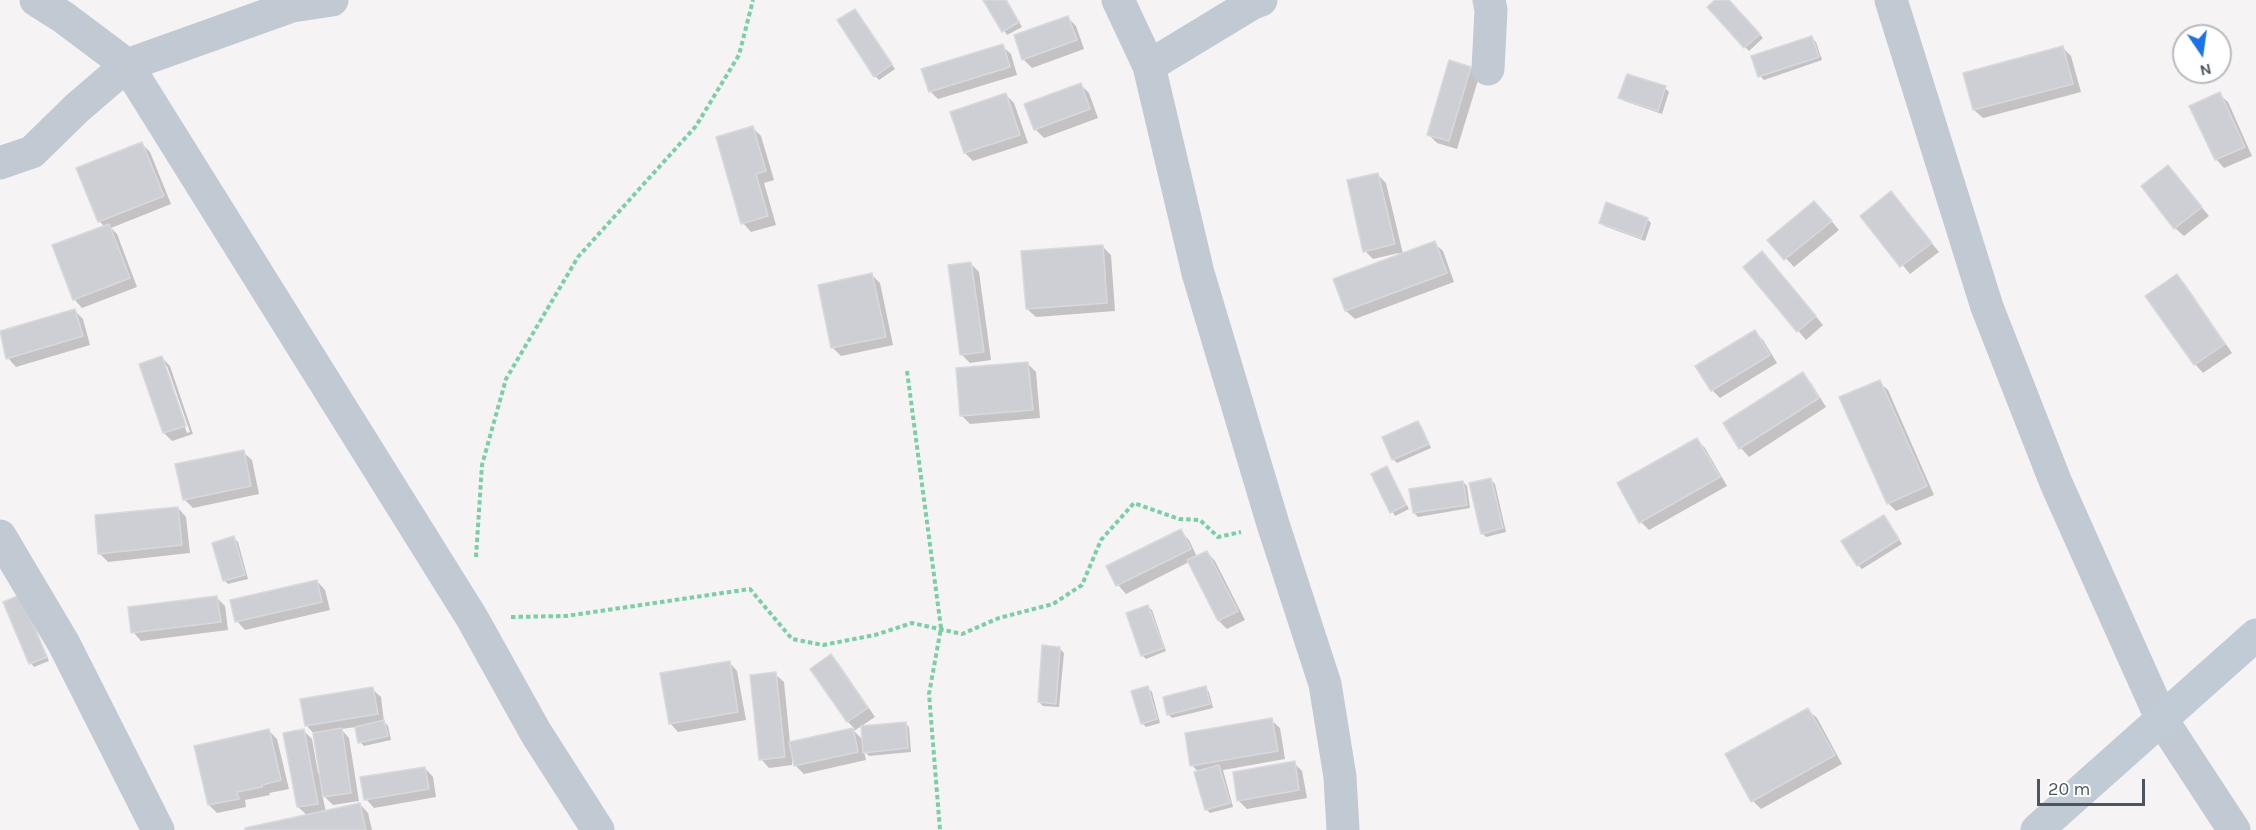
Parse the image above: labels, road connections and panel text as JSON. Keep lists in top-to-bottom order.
{
  "scale_bar": "20 m",
  "north": "bottom"
}
